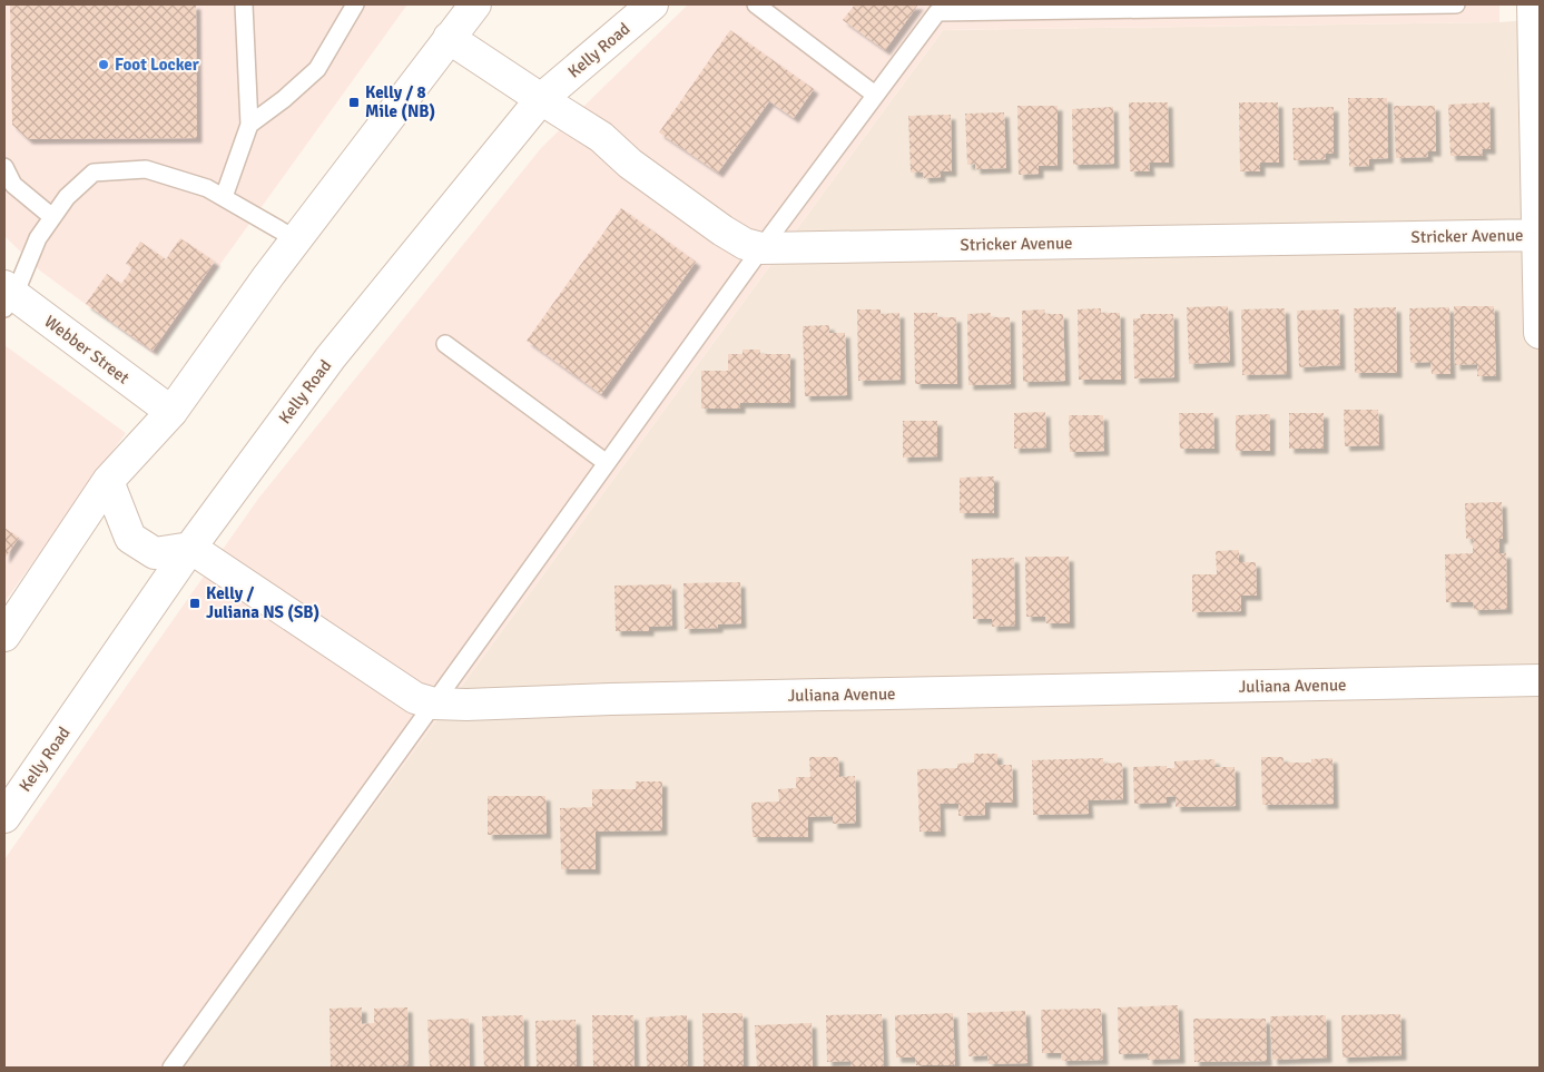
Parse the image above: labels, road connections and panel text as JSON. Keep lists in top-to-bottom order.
{
  "streets": {
    "street": [
      "Kelly Road",
      "Stricker Avenue",
      "Webber Street",
      "Juliana Avenue"
    ]
  },
  "crossings": [
    ["Kelly Road", "Stricker Avenue"],
    ["Kelly Road", "Juliana Avenue"]
  ],
  "places": {
    "other": ["Foot Locker"],
    "transit": ["Kelly / 8 Mile (NB)", "Kelly / Juliana NS (SB)"]
  }
}
